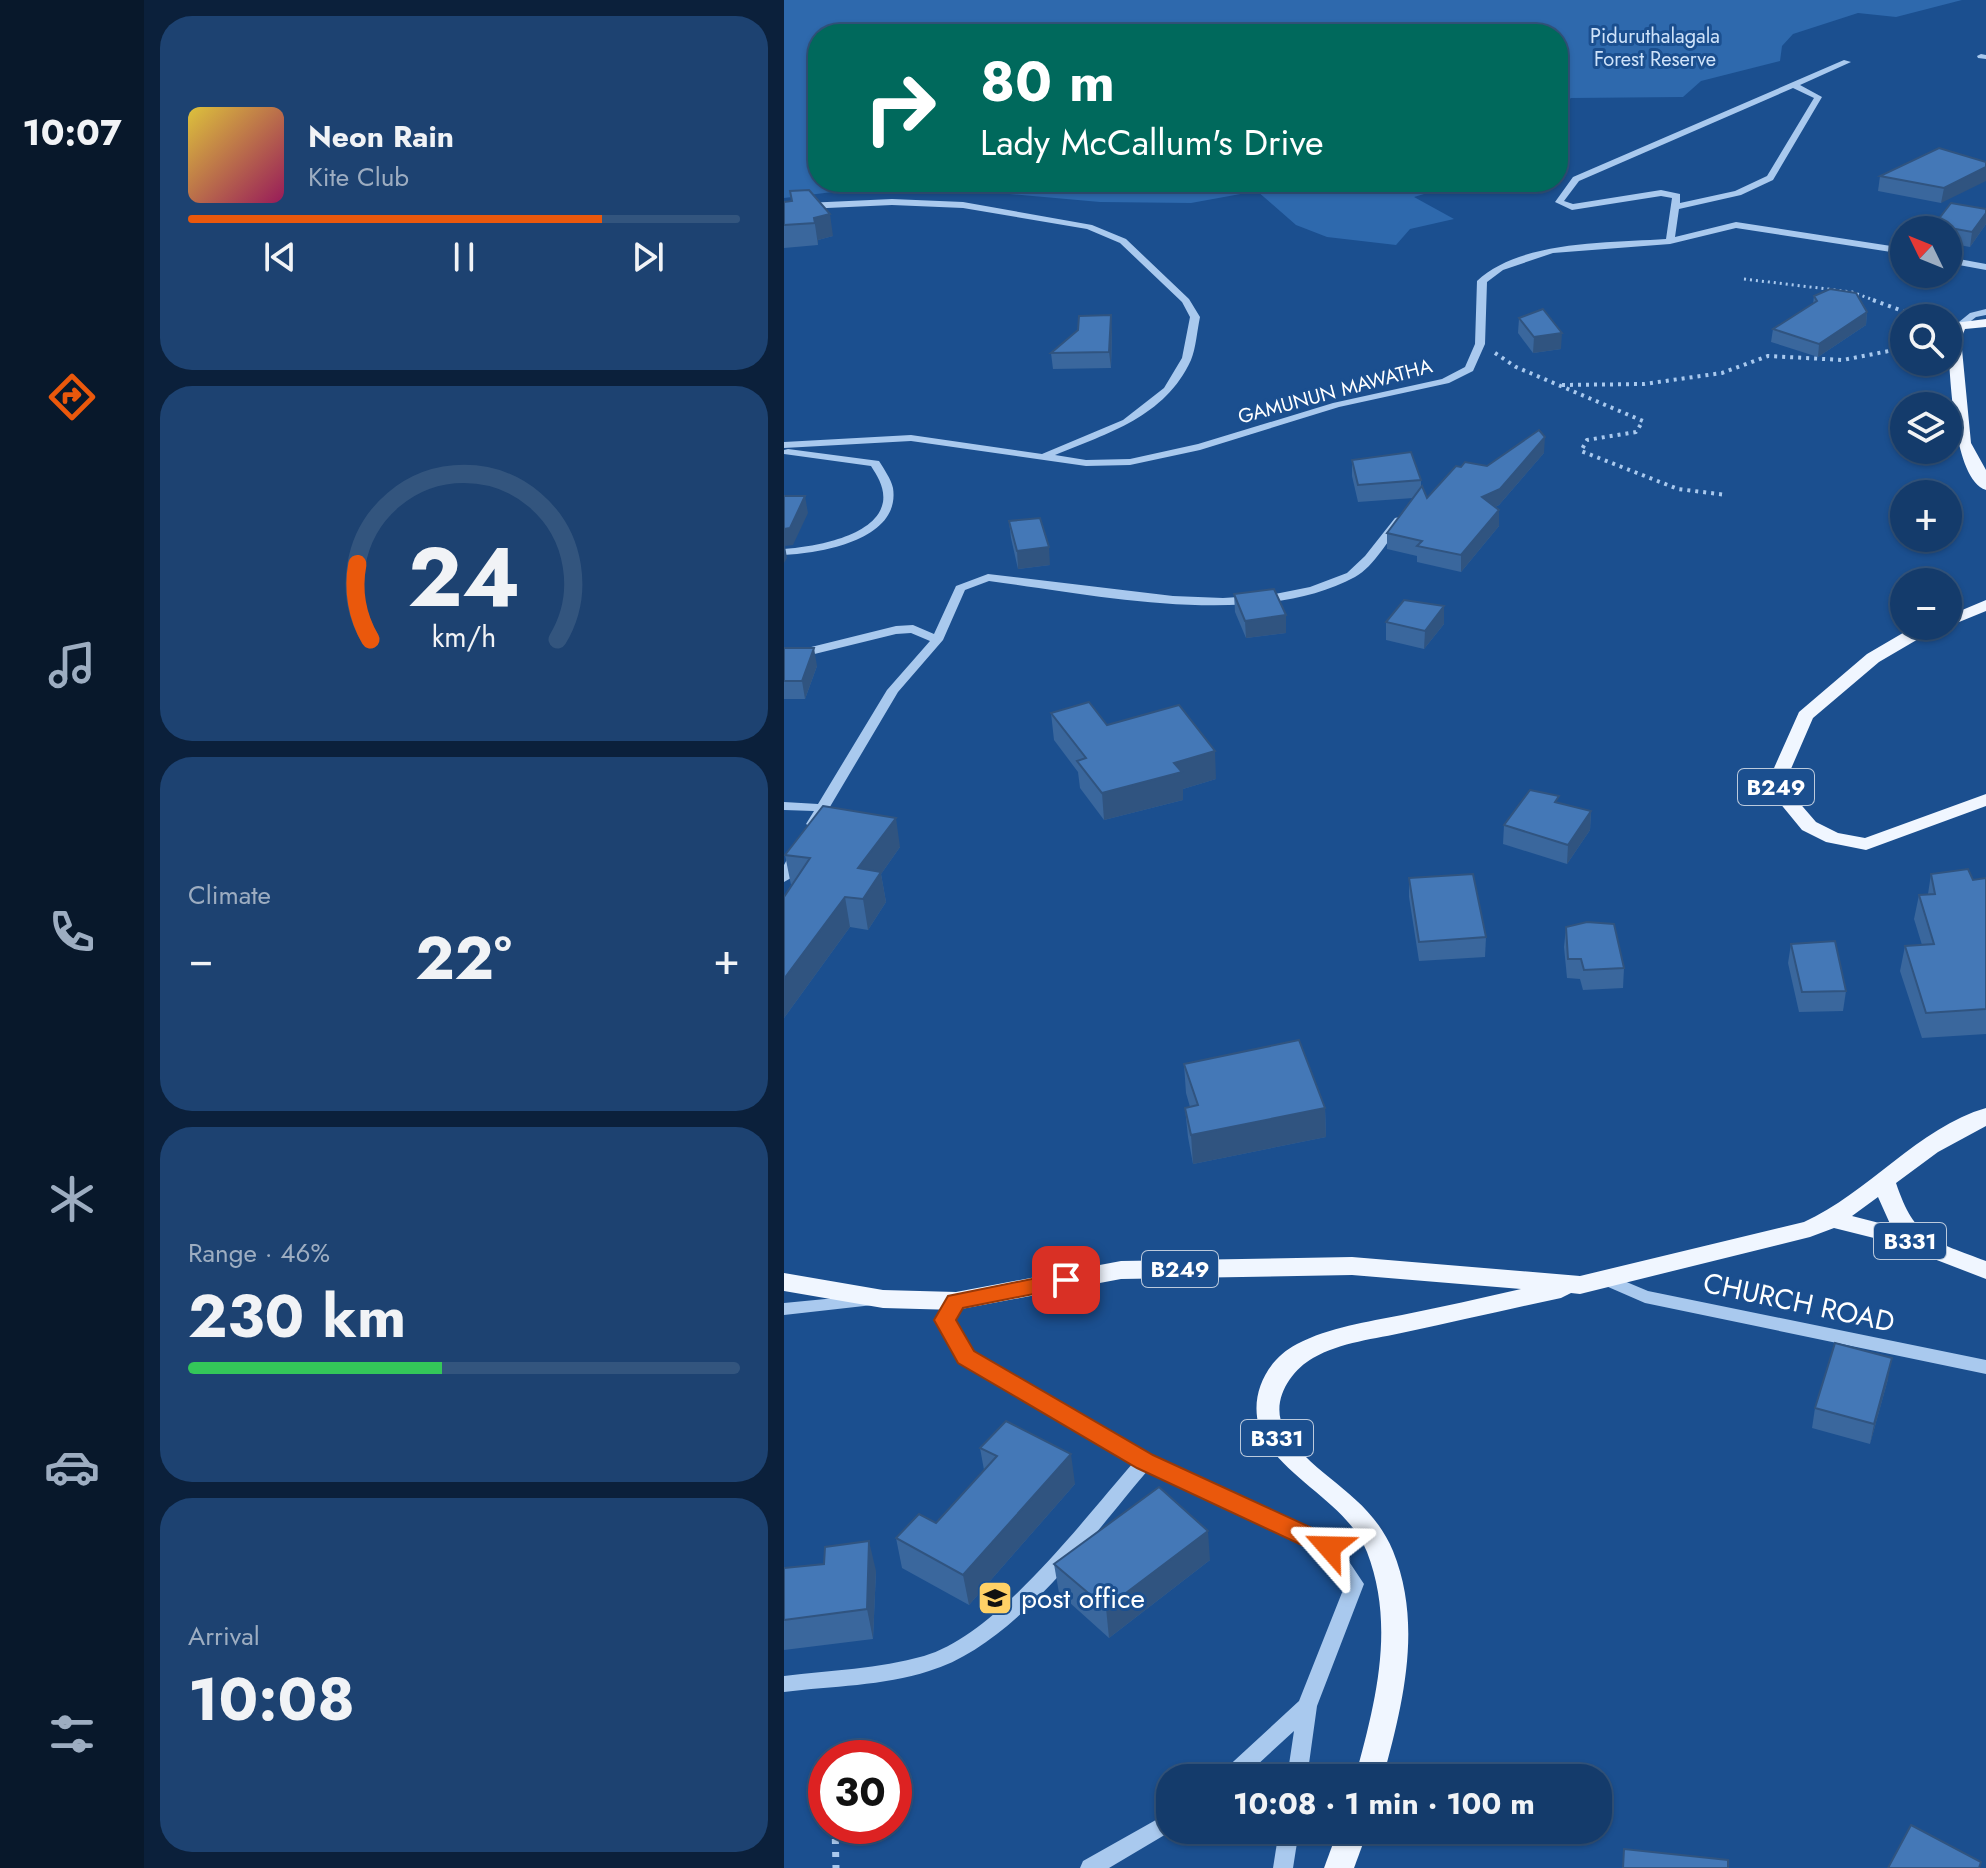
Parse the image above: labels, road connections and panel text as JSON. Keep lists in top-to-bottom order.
{
  "streets": {
    "main road": ["B249", "B331"],
    "street": ["GAMUNUN MAWATHA", "CHURCH ROAD"]
  },
  "crossings": [
    ["B249", "B331"],
    ["B249", "CHURCH ROAD"]
  ],
  "parks": ["Piduruthalagala Forest Reserve"],
  "places": {
    "school or university": ["post office"]
  },
  "north": "top left",
  "page": {
    "tabs": "10:07",
    "turn": ["80 m", "Lady McCallum's Drive"],
    "song": ["Neon Rain", "Kite Club"],
    "map_buttons": ["+", "−"],
    "tile": [
      "Climate",
      ["Range · 46%", "230 km"],
      ["Arrival", "10:08"]
    ],
    "heat": ["−", "22°", "+"],
    "limit": "30",
    "trip": "10:08 · 1 min · 100 m",
    "gauge": ["24", "km/h"]
  }
}
